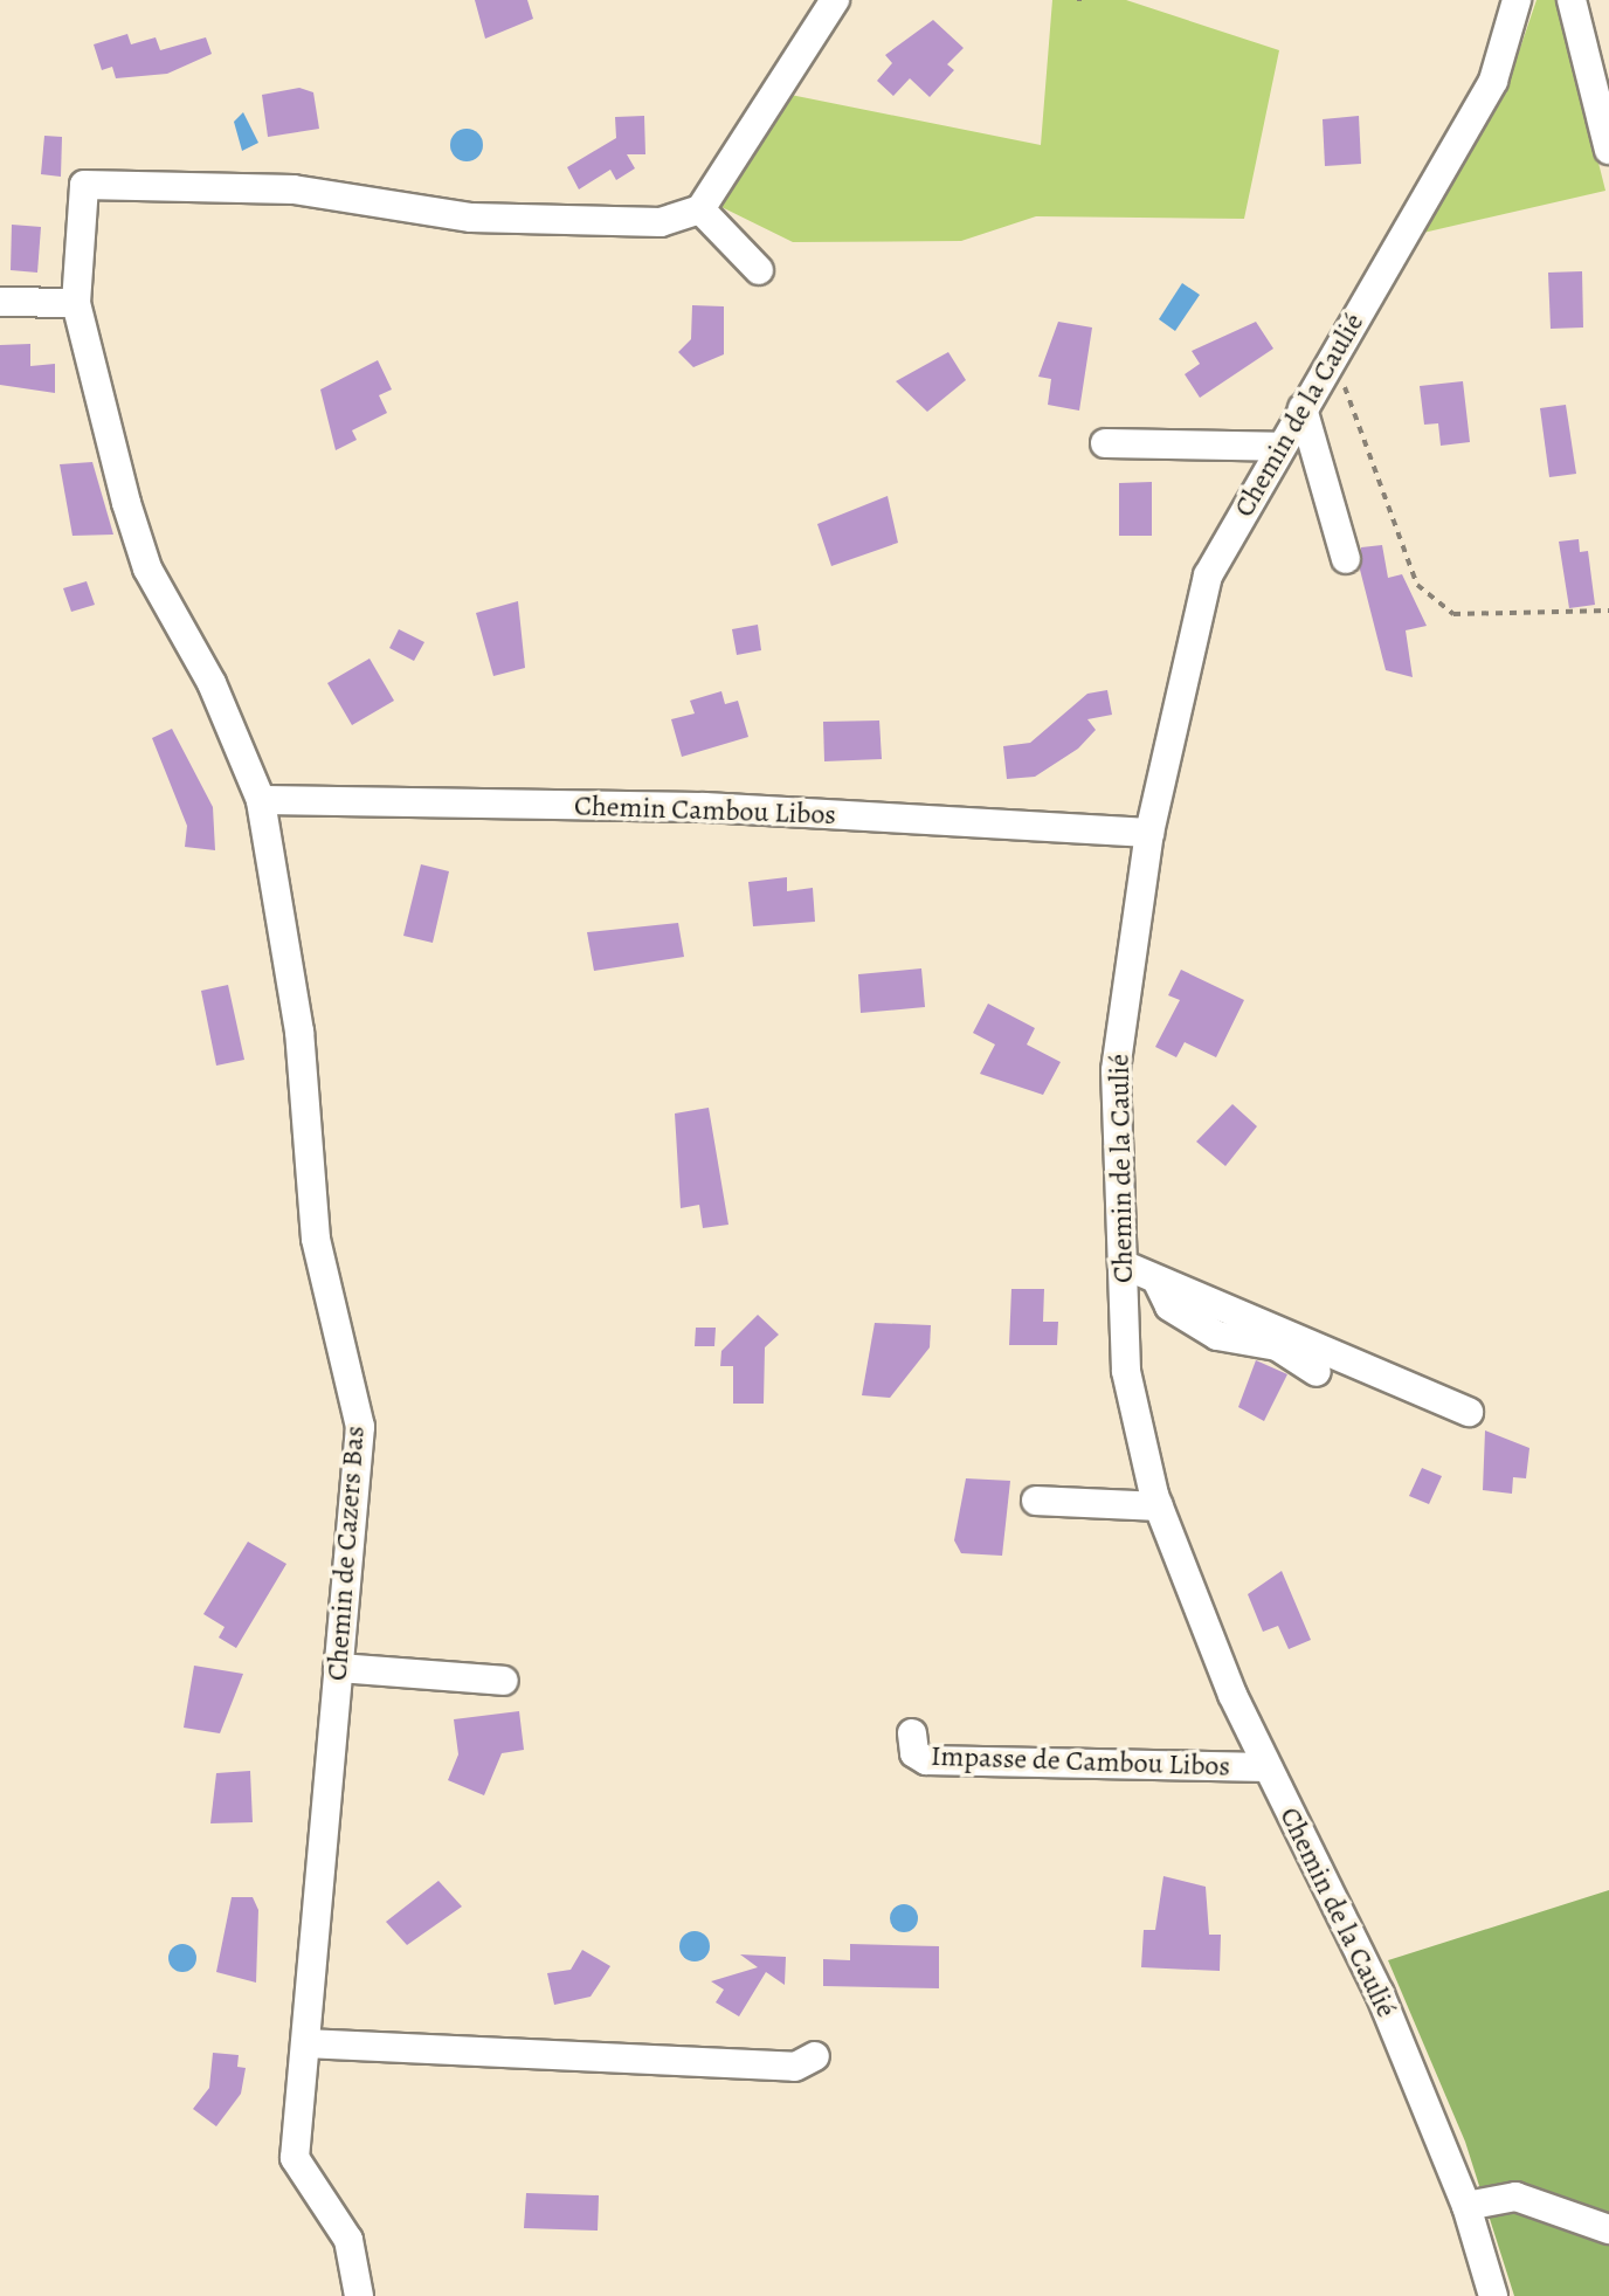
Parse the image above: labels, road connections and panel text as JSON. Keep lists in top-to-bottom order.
{
  "streets": {
    "street": [
      "Chemin de la Caulié",
      "Chemin Cambou Libos",
      "Chemin de Cazers Bas",
      "Impasse de Cambou Libos"
    ]
  },
  "crossings": [
    ["Chemin de la Caulié", "Chemin Cambou Libos"],
    ["Chemin de la Caulié", "Impasse de Cambou Libos"],
    ["Chemin Cambou Libos", "Chemin de Cazers Bas"]
  ]
}
